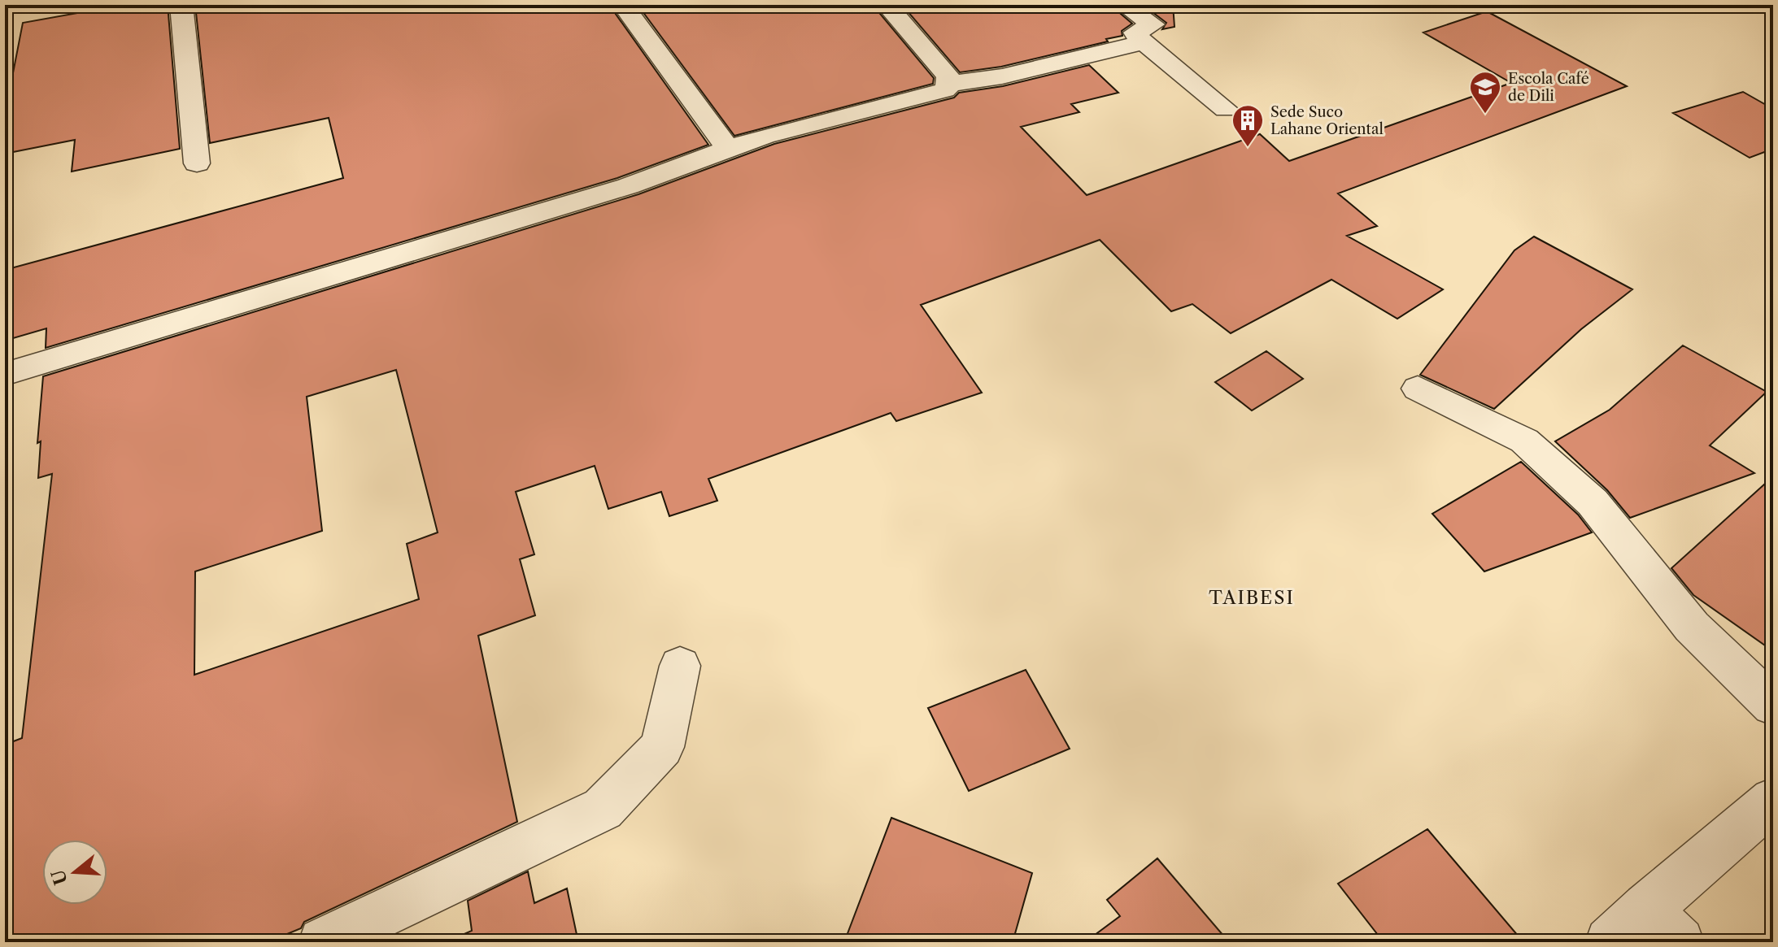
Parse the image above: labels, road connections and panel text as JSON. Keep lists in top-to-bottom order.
{
  "districts": ["TAIBESI"],
  "places": {
    "school or university": ["Escola Café de Dili"],
    "building": ["Sede Suco Lahane Oriental"]
  },
  "north": "left"
}
